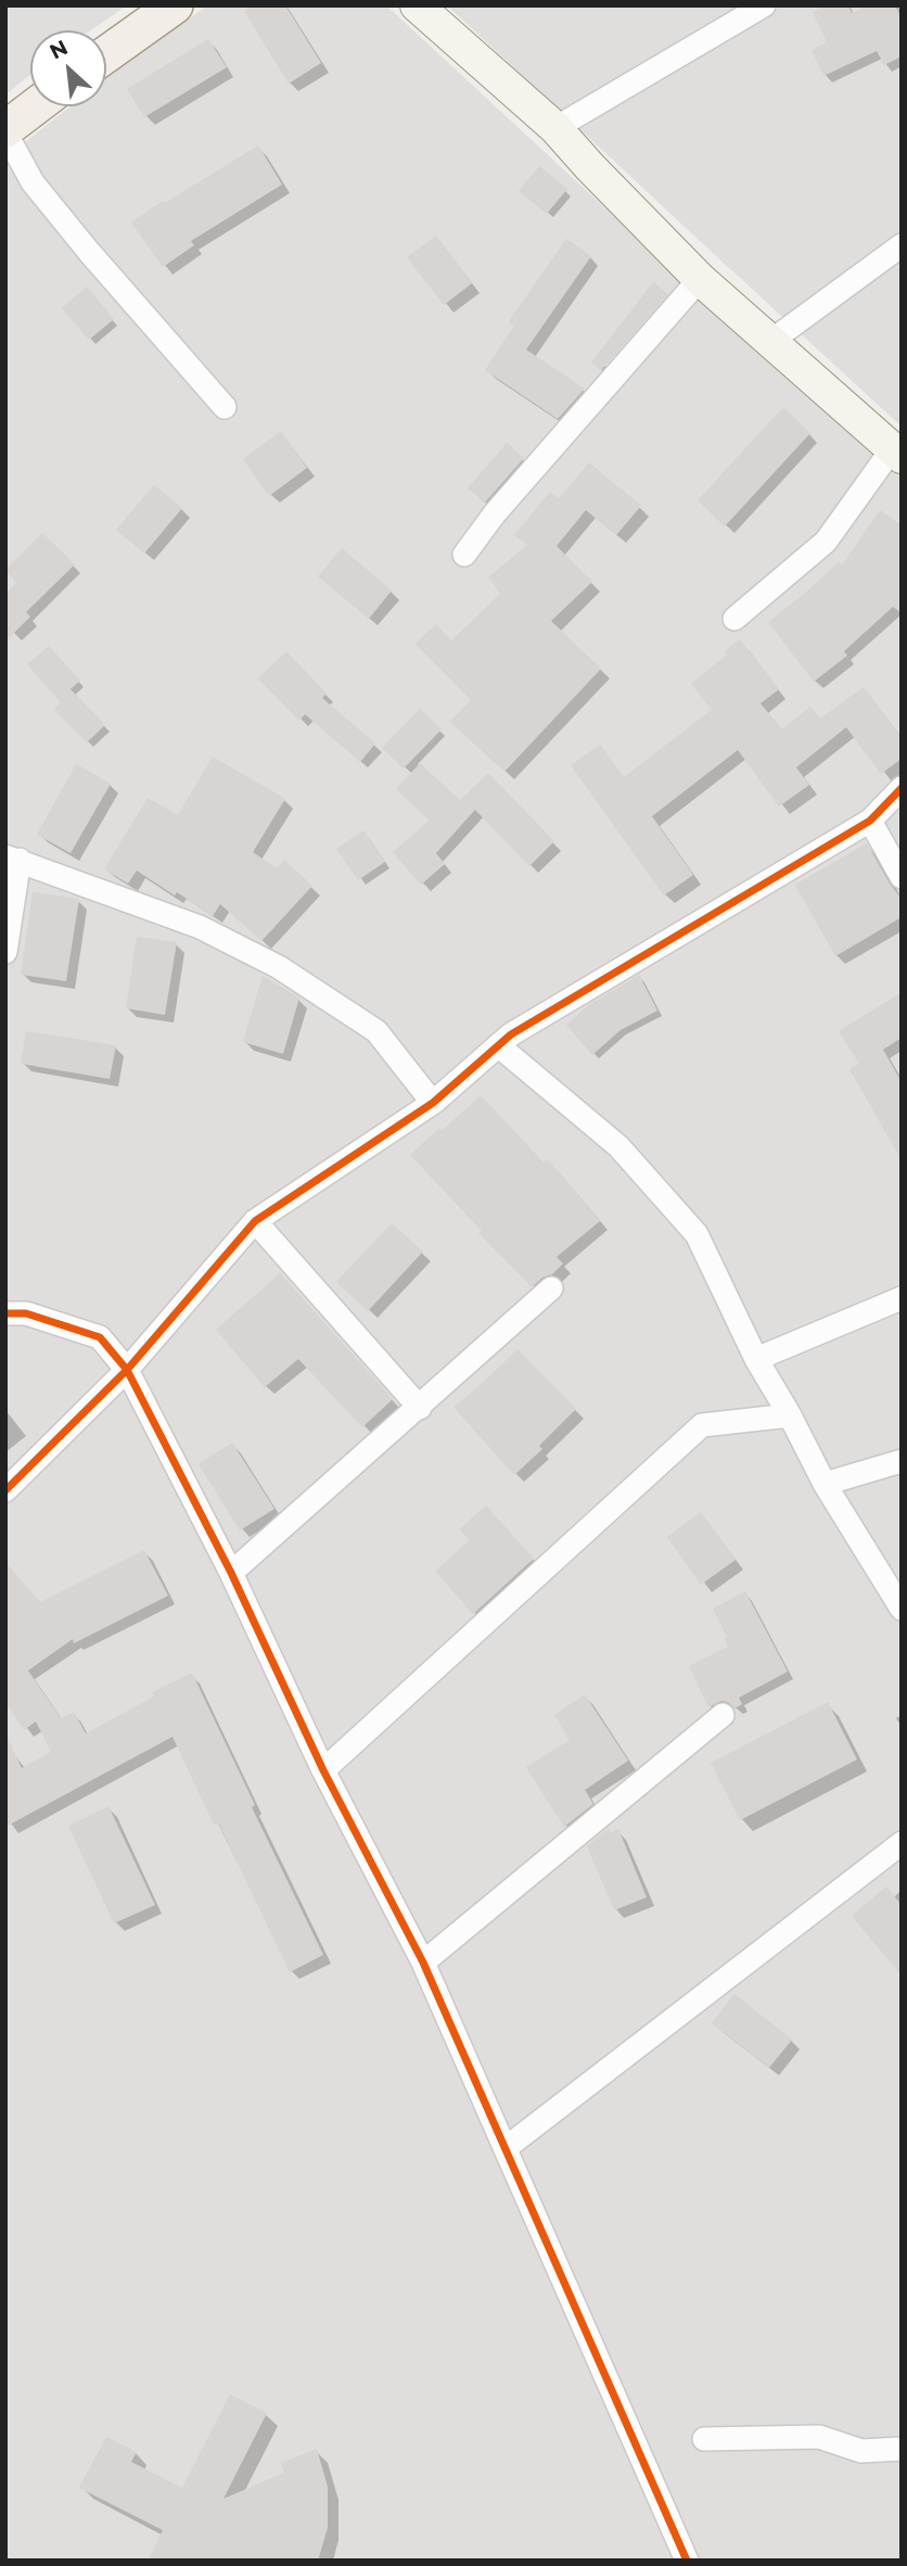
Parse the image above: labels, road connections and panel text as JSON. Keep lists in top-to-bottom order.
{
  "north": "top left"
}
